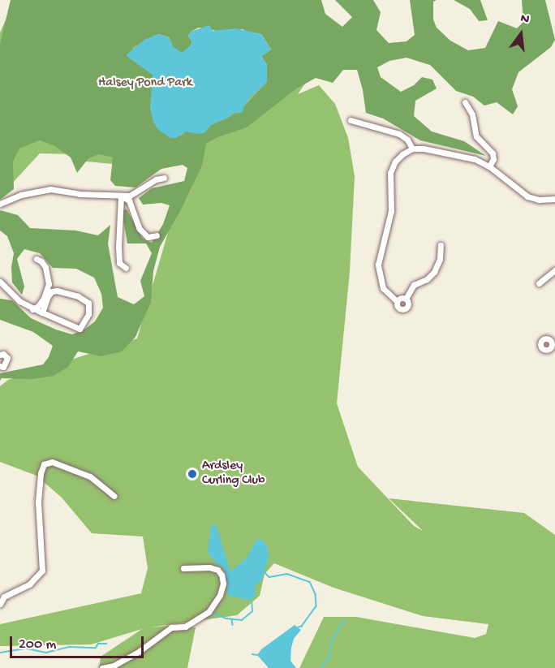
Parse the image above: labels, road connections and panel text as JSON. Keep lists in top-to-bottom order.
{
  "parks": ["Halsey Pond Park"],
  "places": ["Ardsley Curling Club"],
  "scale_bar": "200 m",
  "north": "top"
}
